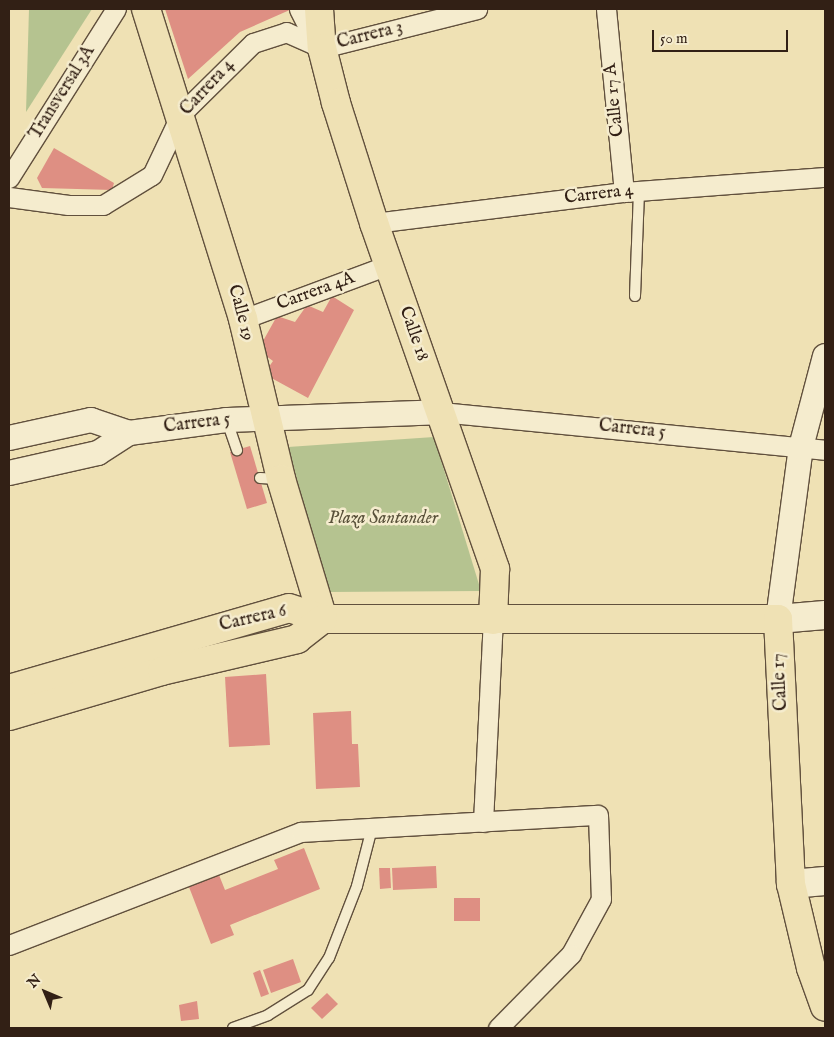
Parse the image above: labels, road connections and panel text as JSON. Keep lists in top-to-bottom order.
{
  "streets": {
    "main road": [
      "Calle 19",
      "Calle 18",
      "Carrera 6",
      "Calle 17"
    ],
    "street": [
      "Carrera 3",
      "Carrera 4",
      "Transversal 3A",
      "Calle 17 A",
      "Carrera 4A",
      "Carrera 5"
    ]
  },
  "crossings": [
    ["Carrera 3", "Carrera 4"],
    ["Carrera 3", "Calle 18"],
    ["Carrera 4", "Calle 17 A"],
    ["Carrera 4", "Calle 19"],
    ["Carrera 4", "Calle 18"],
    ["Carrera 4A", "Calle 19"],
    ["Carrera 4A", "Calle 18"],
    ["Calle 19", "Carrera 5"],
    ["Calle 19", "Carrera 6"],
    ["Calle 18", "Carrera 5"],
    ["Carrera 5", "Calle 17"]
  ],
  "parks": ["Plaza Santander"],
  "scale_bar": "50 m",
  "north": "top left"
}
